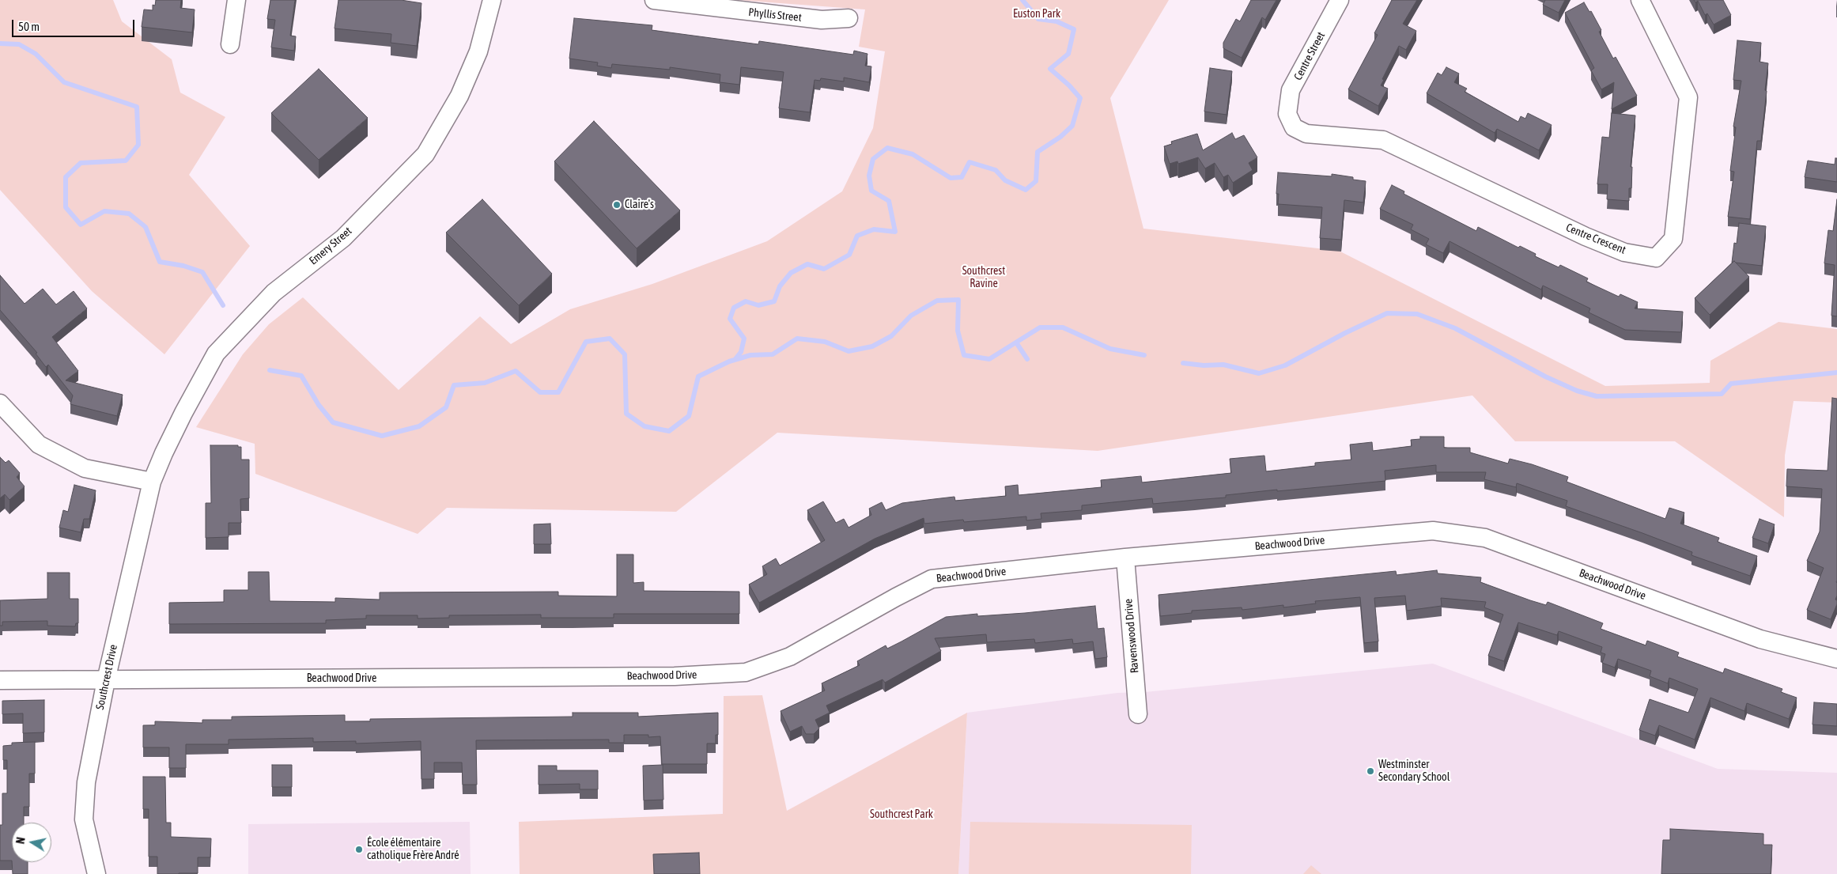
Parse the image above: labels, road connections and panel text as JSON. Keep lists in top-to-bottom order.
{
  "streets": {
    "street": [
      "Phyllis Street",
      "Centre Street",
      "Centre Crescent",
      "Emery Street",
      "Beachwood Drive",
      "Ravenswood Drive",
      "Southcrest Drive"
    ]
  },
  "crossings": [
    ["Centre Street", "Centre Crescent"],
    ["Emery Street", "Southcrest Drive"],
    ["Beachwood Drive", "Ravenswood Drive"],
    ["Beachwood Drive", "Southcrest Drive"]
  ],
  "parks": ["Euston Park", "Southcrest Ravine", "Southcrest Park"],
  "places": ["Claire's", "Westminster Secondary School", "École élémentaire catholique Frère André"],
  "scale_bar": "50 m",
  "north": "left"
}
